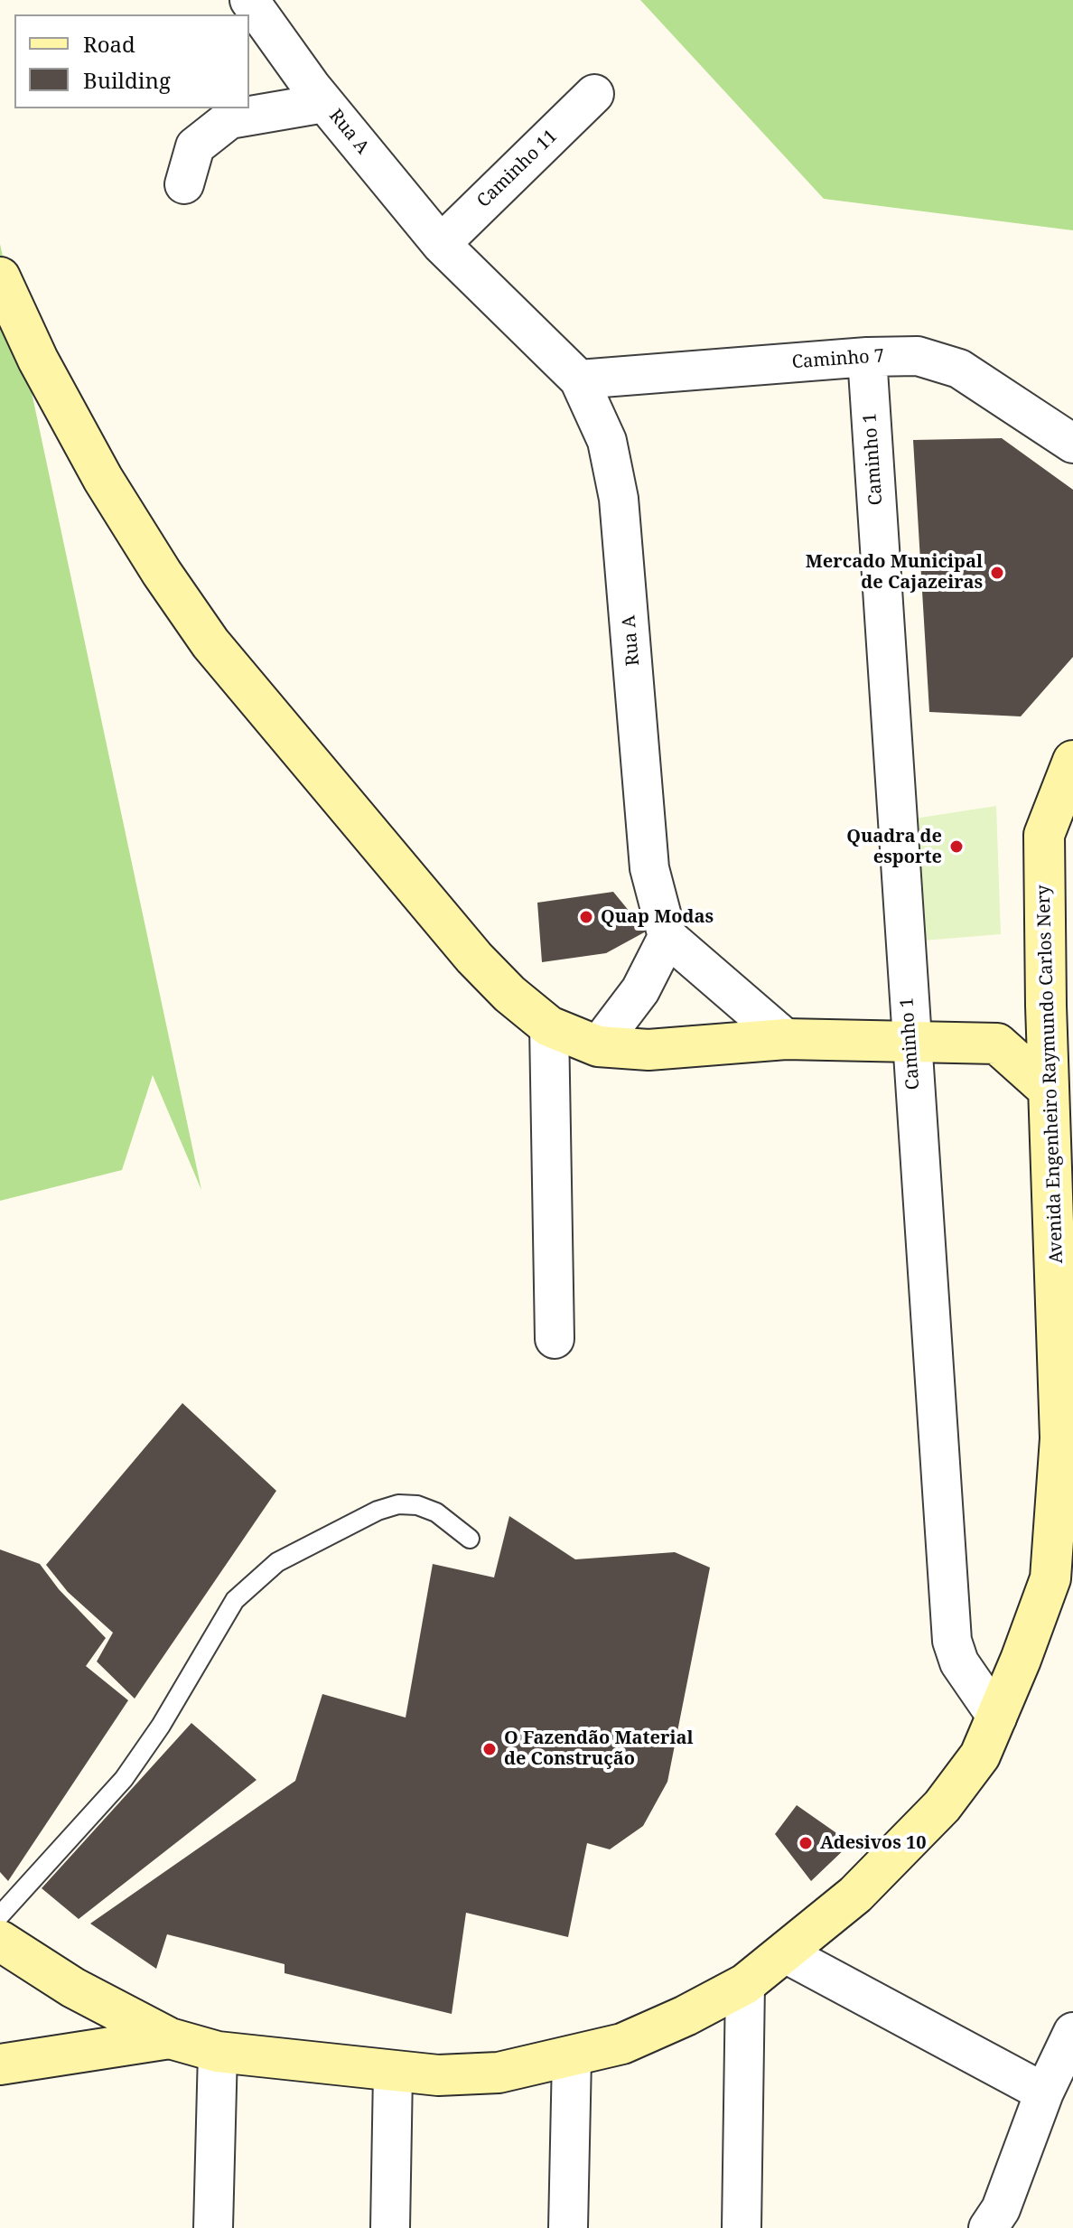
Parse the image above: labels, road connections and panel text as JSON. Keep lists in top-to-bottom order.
{
  "streets": {
    "main road": ["Avenida Engenheiro Raymundo Carlos Nery"],
    "street": [
      "Rua A",
      "Caminho 11",
      "Caminho 7",
      "Caminho 1"
    ]
  },
  "crossings": [
    ["Rua A", "Caminho 11"],
    ["Rua A", "Caminho 7"],
    ["Caminho 7", "Caminho 1"],
    ["Caminho 1", "Avenida Engenheiro Raymundo Carlos Nery"]
  ],
  "places": [
    "Mercado Municipal de Cajazeiras",
    "Quadra de esporte",
    "Quap Modas",
    "O Fazendão Material de Construção",
    "Adesivos 10"
  ],
  "legend": ["Road", "Building"]
}
